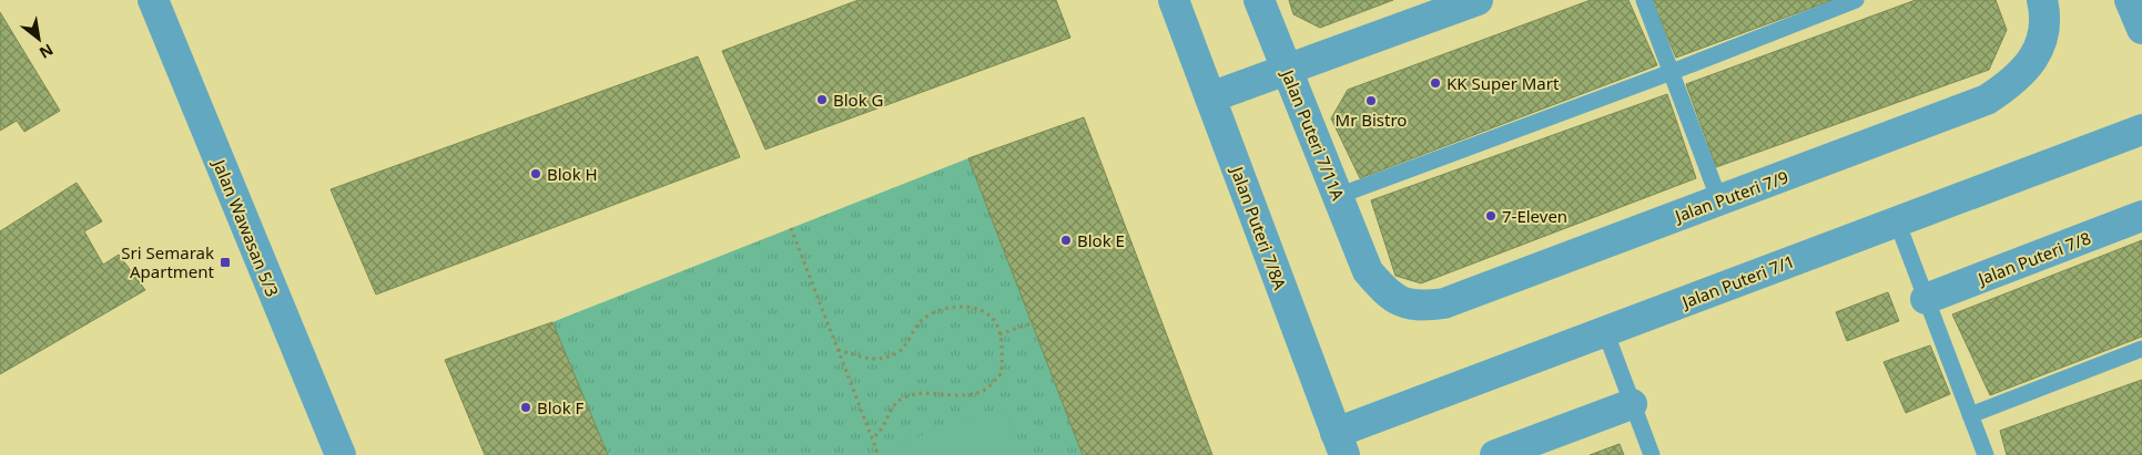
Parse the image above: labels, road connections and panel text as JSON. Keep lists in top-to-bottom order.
{
  "streets": {
    "street": [
      "Jalan Puteri 7/11A",
      "Jalan Puteri 7/9",
      "Jalan Wawasan 5/3",
      "Jalan Puteri 7/8A",
      "Jalan Puteri 7/8",
      "Jalan Puteri 7/1"
    ]
  },
  "crossings": [
    ["Jalan Puteri 7/11A", "Jalan Puteri 7/9"],
    ["Jalan Puteri 7/8A", "Jalan Puteri 7/1"]
  ],
  "places": {
    "other": [
      "KK Super Mart",
      "Blok G",
      "Mr Bistro",
      "Blok H",
      "7-Eleven",
      "Blok E",
      "Blok F"
    ],
    "transit": ["Sri Semarak Apartment"]
  },
  "north": "bottom right"
}
